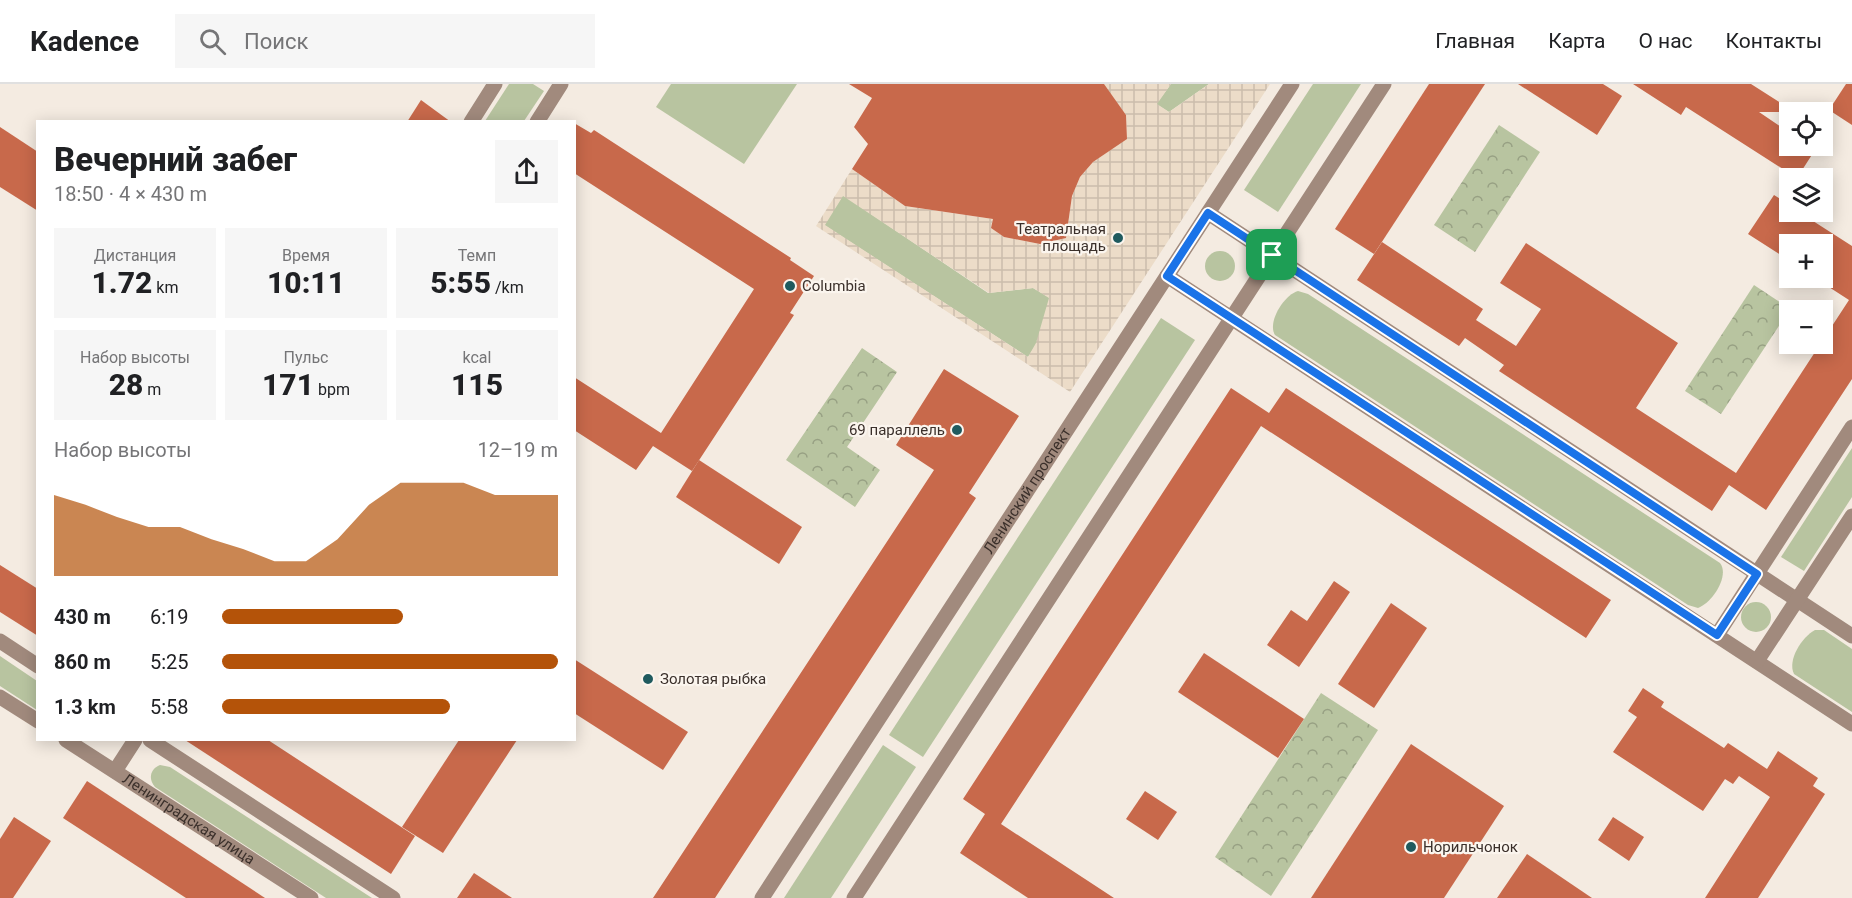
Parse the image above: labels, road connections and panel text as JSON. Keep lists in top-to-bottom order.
{
  "streets": {
    "street": ["Ленинский проспект", "Ленинградская улица"]
  },
  "places": [
    "Театральная площадь",
    "Columbia",
    "69 параллель",
    "Золотая рыбка",
    "Норильчонок"
  ],
  "page": {
    "header": "Kadence",
    "search": "Поиск",
    "nav": [
      "Главная",
      "Карта",
      "О нас",
      "Контакты"
    ],
    "map_buttons": ["+", "−"],
    "heading": ["Вечерний забег", "18:50 · 4 × 430 m"],
    "stats": [
      ["Дистанция", "1.72 km"],
      ["Время", "10:11"],
      ["Темп", "5:55 /km"],
      ["Набор высоты", "28 m"],
      ["Пульс", "171 bpm"],
      ["kcal", "115"]
    ],
    "chart": ["Набор высоты", "12–19 m"],
    "list": [
      {
        "name": "430 m",
        "note": "6:19"
      },
      {
        "name": "860 m",
        "note": "5:25"
      },
      {
        "name": "1.3 km",
        "note": "5:58"
      }
    ]
  }
}
